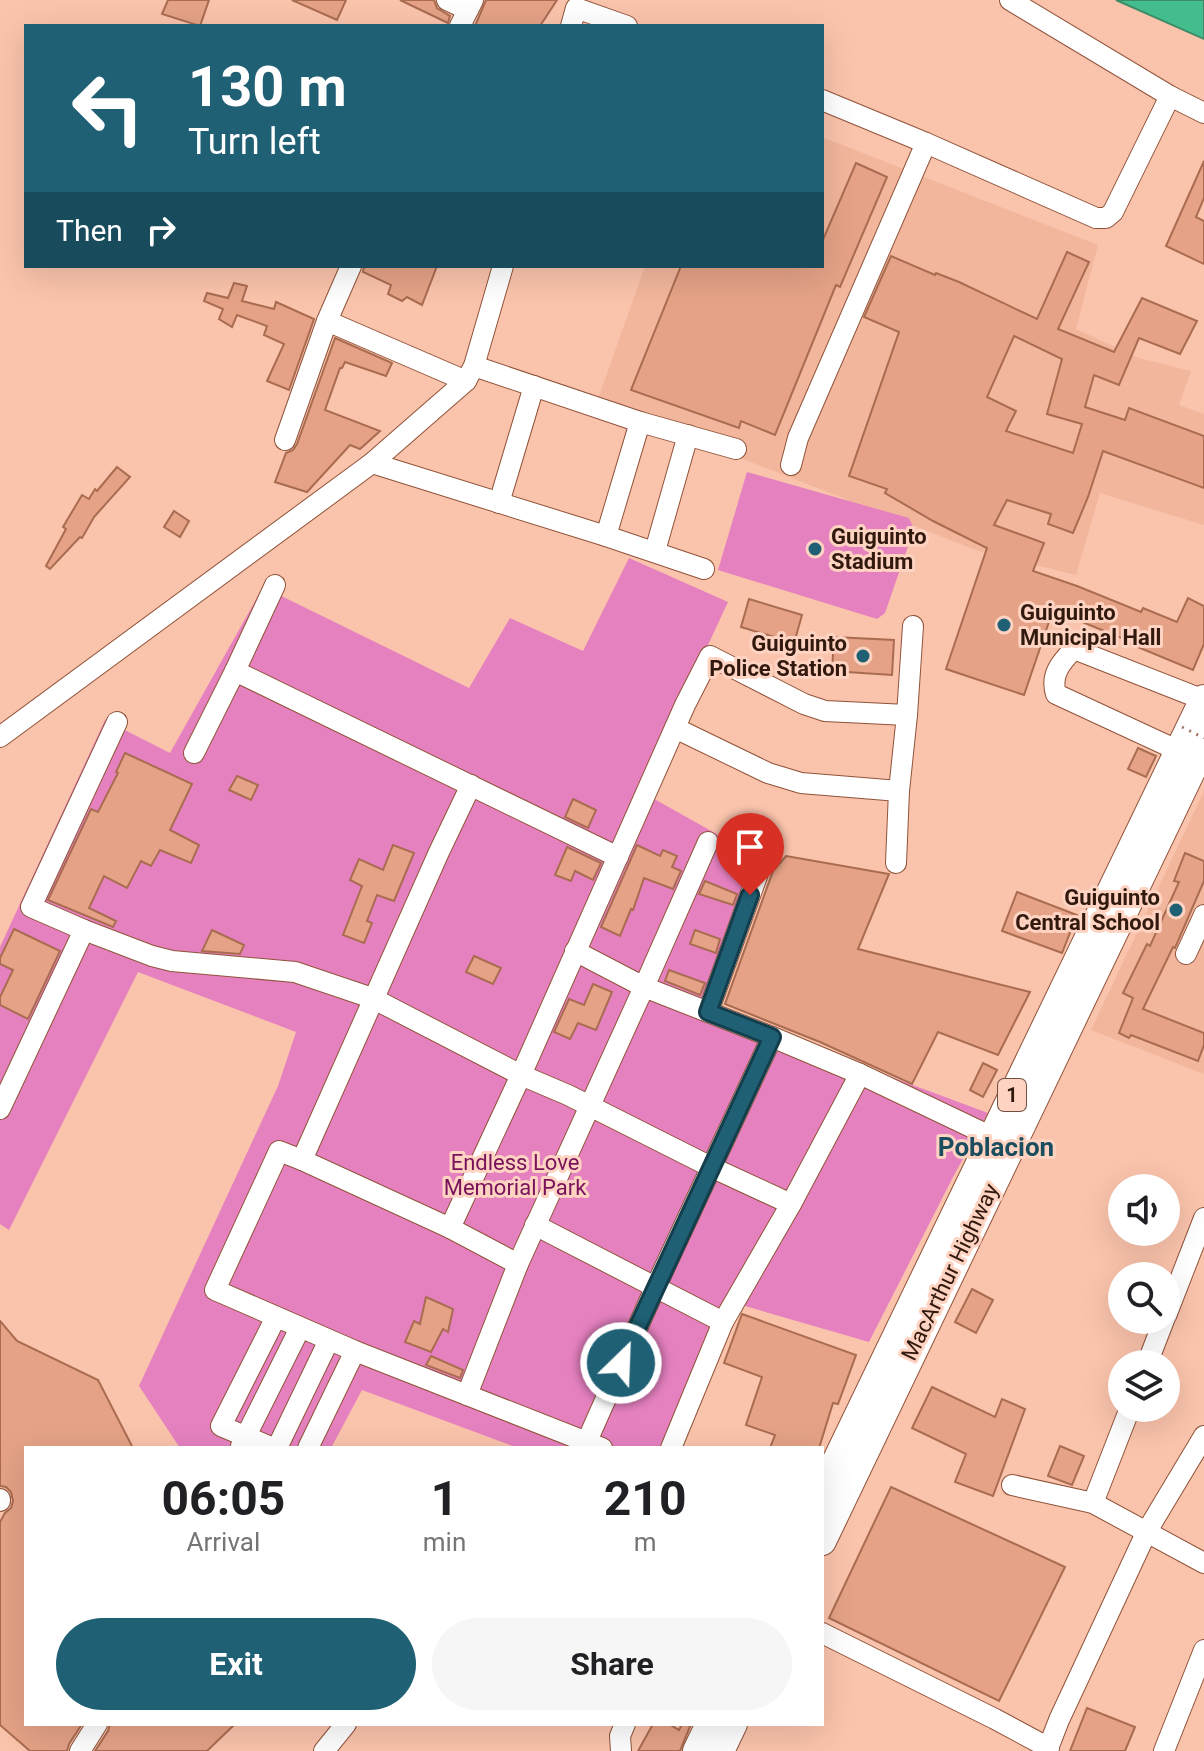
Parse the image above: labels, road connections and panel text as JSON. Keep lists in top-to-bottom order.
{
  "streets": {
    "highway": ["1", "MacArthur Highway"]
  },
  "districts": ["Poblacion"],
  "parks": ["Endless Love Memorial Park"],
  "places": [
    "Guiguinto Stadium",
    "Guiguinto Municipal Hall",
    "Guiguinto Police Station",
    "Guiguinto Central School"
  ],
  "page": {
    "turn": ["130 m", "Turn left"],
    "then": "Then",
    "eta": [
      "06:05",
      "Arrival",
      "1",
      "min",
      "210",
      "m"
    ],
    "buttons": ["Exit", "Share"]
  }
}
